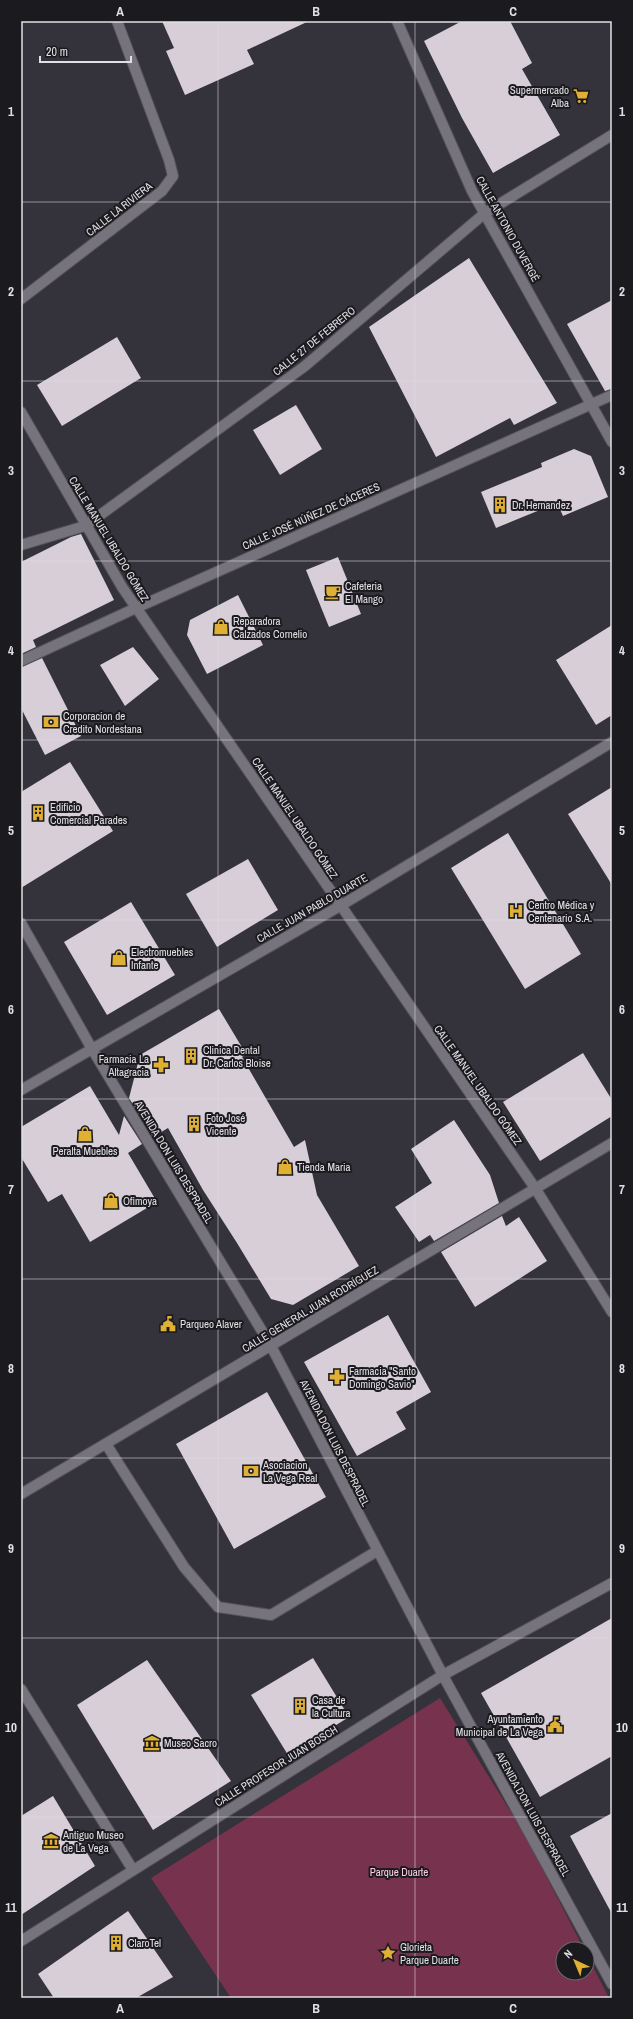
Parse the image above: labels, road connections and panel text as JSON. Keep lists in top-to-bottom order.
{
  "streets": {
    "street": [
      "CALLE LA RIVIERA",
      "CALLE ANTONIO DUVERGÉ",
      "CALLE 27 DE FEBRERO",
      "CALLE JOSÉ NÚÑEZ DE CÁCERES",
      "CALLE MANUEL UBALDO GÓMEZ",
      "CALLE JUAN PABLO DUARTE",
      "AVENIDA DON LUIS DESPRADEL",
      "CALLE GENERAL JUAN RODRÍGUEZ",
      "CALLE PROFESOR JUAN BOSCH"
    ]
  },
  "crossings": [
    ["CALLE ANTONIO DUVERGÉ", "CALLE 27 DE FEBRERO"],
    ["CALLE ANTONIO DUVERGÉ", "CALLE JOSÉ NÚÑEZ DE CÁCERES"],
    ["CALLE 27 DE FEBRERO", "CALLE MANUEL UBALDO GÓMEZ"],
    ["CALLE JOSÉ NÚÑEZ DE CÁCERES", "CALLE MANUEL UBALDO GÓMEZ"],
    ["CALLE MANUEL UBALDO GÓMEZ", "CALLE JUAN PABLO DUARTE"],
    ["CALLE MANUEL UBALDO GÓMEZ", "CALLE GENERAL JUAN RODRÍGUEZ"],
    ["CALLE JUAN PABLO DUARTE", "AVENIDA DON LUIS DESPRADEL"],
    ["AVENIDA DON LUIS DESPRADEL", "CALLE GENERAL JUAN RODRÍGUEZ"],
    ["AVENIDA DON LUIS DESPRADEL", "CALLE PROFESOR JUAN BOSCH"]
  ],
  "parks": ["Parque Duarte"],
  "places": {
    "supermarket": ["Supermercado Alba"],
    "building": [
      "Dr. Hernandez",
      "Edificio Comercial Parades",
      "Clinica Dental Dr. Carlos Bloise",
      "Foto José Vicente",
      "Casa de la Cultura",
      "ClaroTel"
    ],
    "cafe": ["Cafeteria El Mango"],
    "shop": [
      "Reparadora Calzados Cornelio",
      "Electromuebles Infante",
      "Peralta Muebles",
      "Tienda Maria",
      "Ofimoya"
    ],
    "bank": ["Corporacion de Credito Nordestana", "Asociacion La Vega Real"],
    "hospital": ["Centro Médica y Centenario S.A."],
    "pharmacy": ["Farmacia La Altagracia", "Farmacia \"Santo Domingo Savio\""],
    "public building": ["Parqueo Alaver", "Ayuntamiento Municipal de La Vega"],
    "museum": ["Museo Sacro", "Antiguo Museo de La Vega"],
    "place": ["Glorieta Parque Duarte"]
  },
  "scale_bar": "20 m",
  "north": "top left",
  "grid": {
    "columns": ["A", "B", "C"],
    "rows": [
      "1",
      "2",
      "3",
      "4",
      "5",
      "6",
      "7",
      "8",
      "9",
      "10",
      "11"
    ]
  }
}
